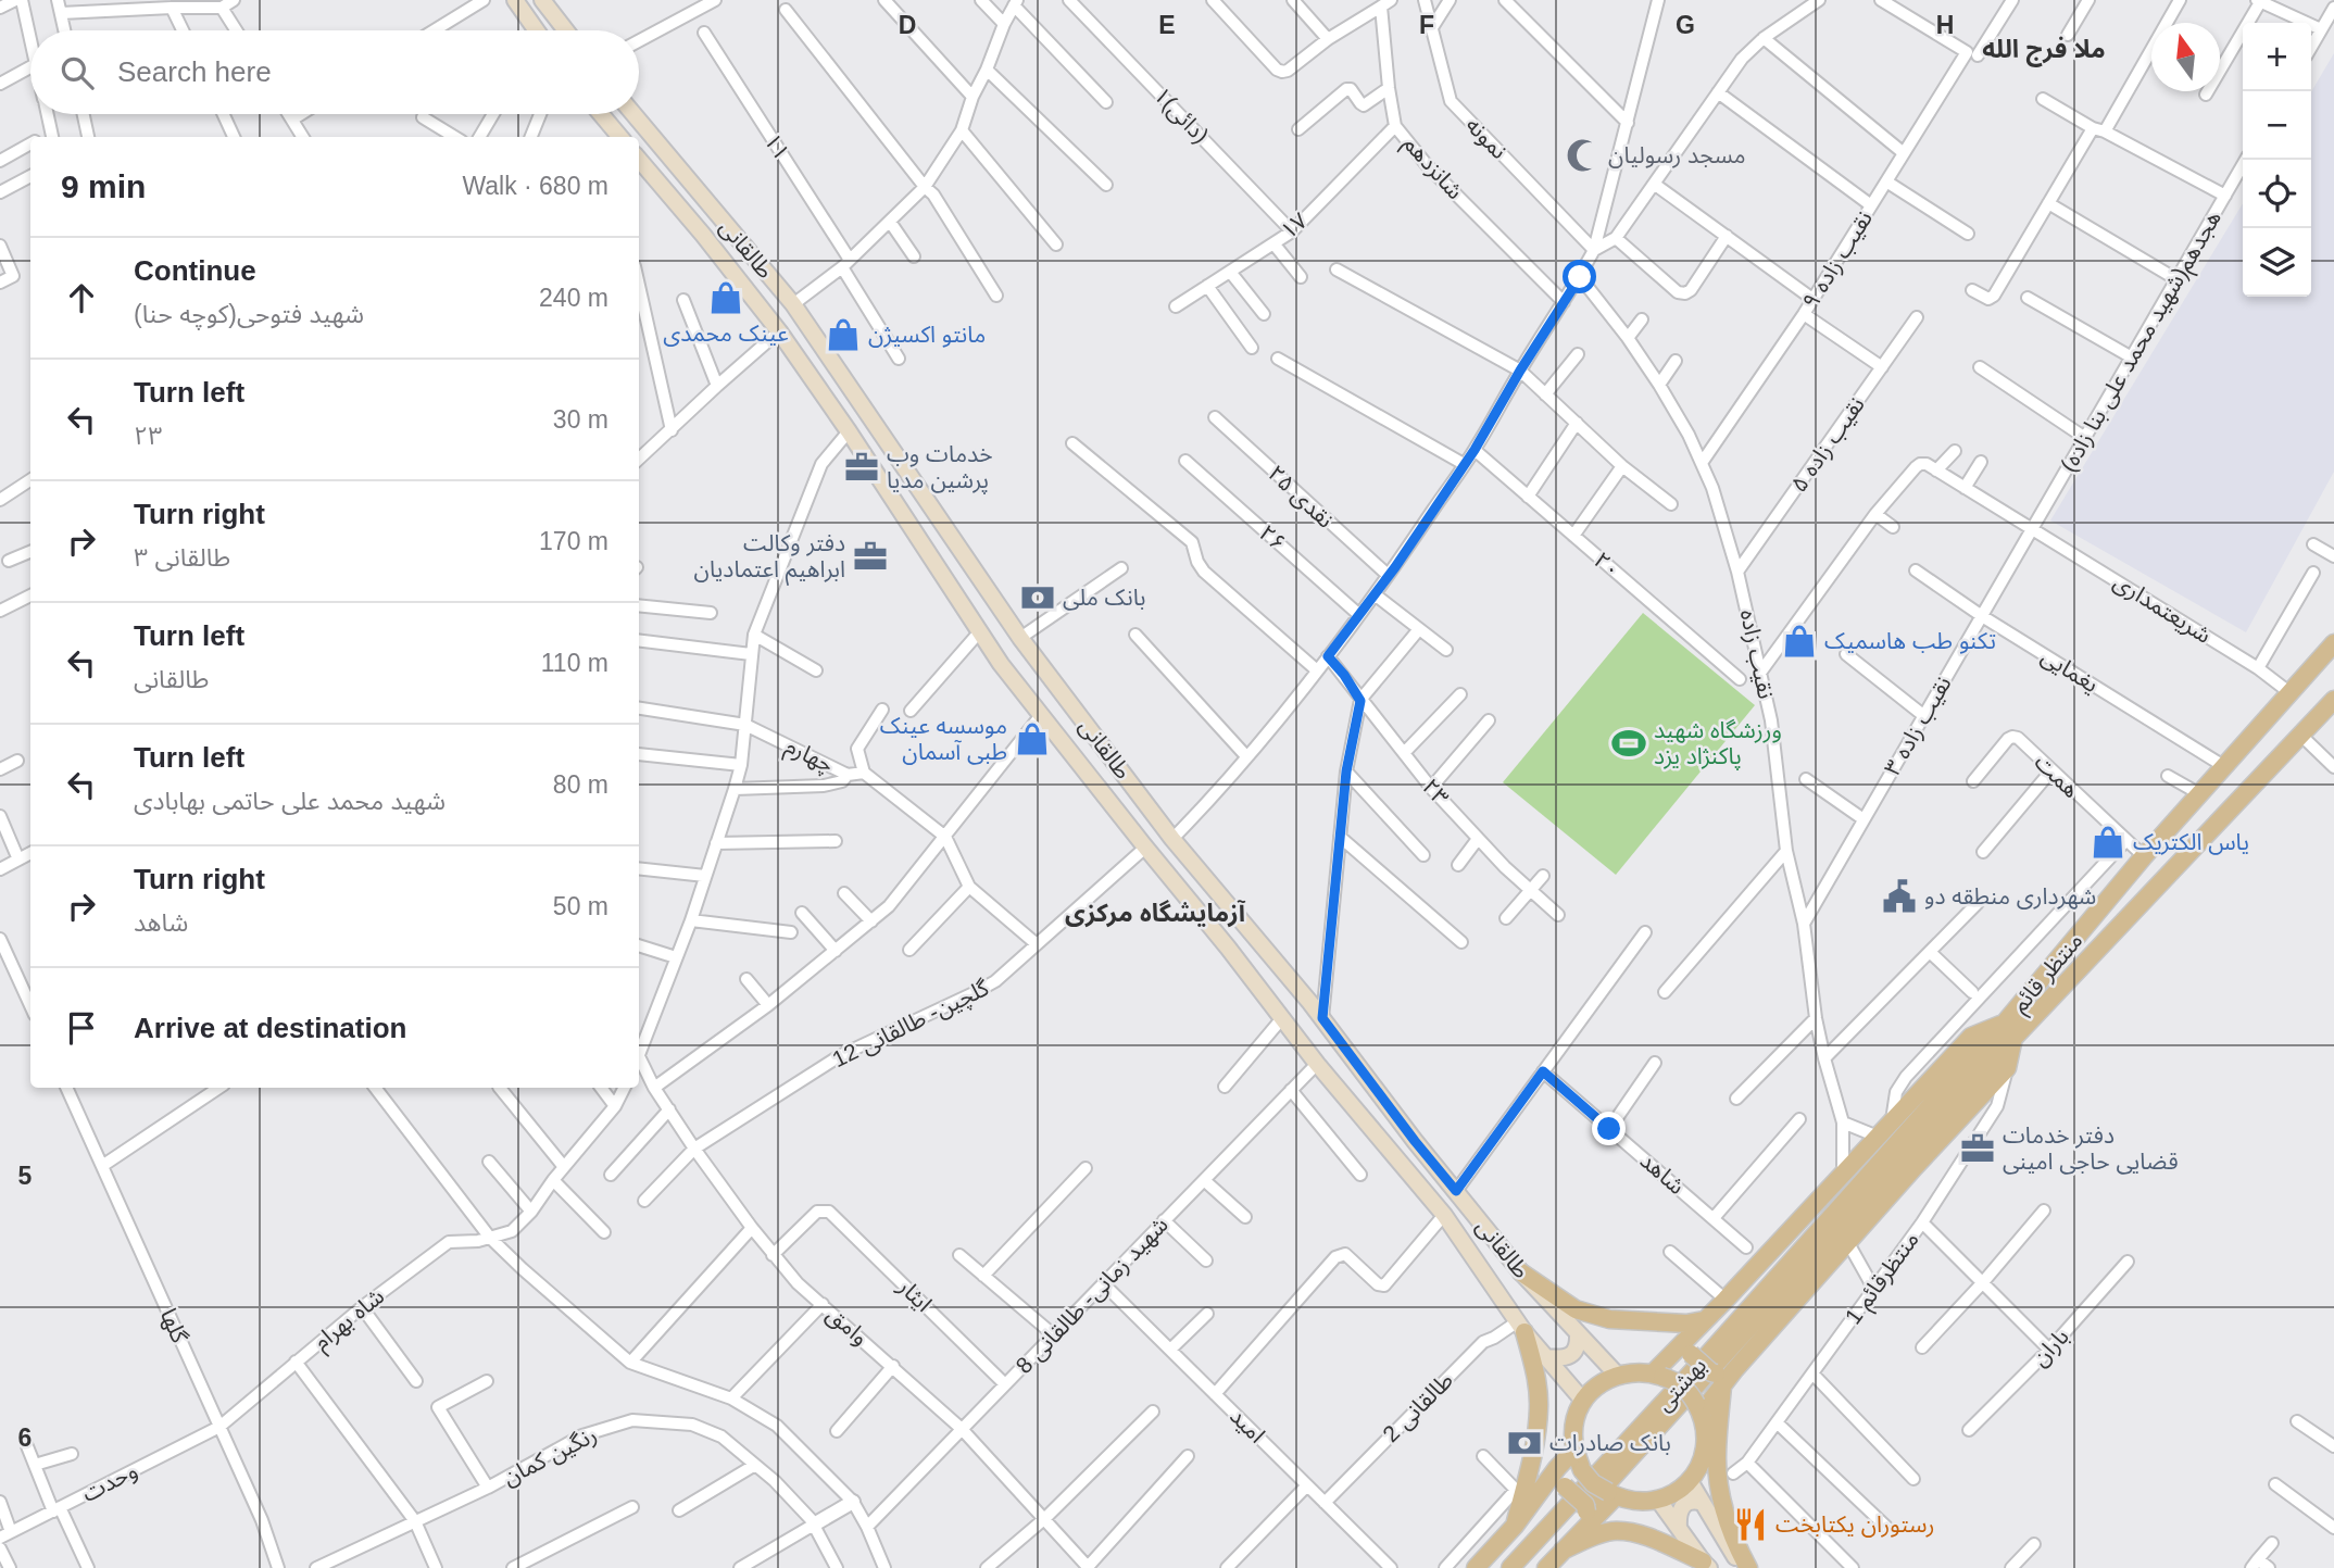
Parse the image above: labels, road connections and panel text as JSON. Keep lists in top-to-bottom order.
{
  "streets": {
    "main road": ["طالقانی", "منتظر قائم", "بهشتی"],
    "street": [
      "۱(دائی)",
      "نمونه",
      "۱۱",
      "شانزدهم",
      "۱۷",
      "نقیب زاده ۹",
      "هجدهم(شهید محمد علی بنا زاده)",
      "نقیب زاده ۵",
      "۲۵ نقدی",
      "۲۶",
      "۲۰",
      "شریعتمداری",
      "نقیب زاده",
      "یغمایی",
      "نقیب زاده ۳",
      "چهارم",
      "همت",
      "۲۳",
      "گلچین- طالقانی 12",
      "شاهد",
      "منتظرقائم 1",
      "ایثار",
      "شهید زمانی- طالقانی 8",
      "شاه بهرام",
      "گلها",
      "وامق",
      "باران",
      "طالقانی 2",
      "امید",
      "رنگین کمان",
      "وحدت"
    ]
  },
  "crossings": [
    ["۱(دائی)", "۱۷"],
    ["شانزدهم", "۱۷"],
    ["طالقانی", "گلچین- طالقانی 12"],
    ["طالقانی", "شهید زمانی- طالقانی 8"],
    ["طالقانی", "طالقانی 2"],
    ["نقیب زاده ۹", "نقیب زاده"],
    ["هجدهم(شهید محمد علی بنا زاده)", "شریعتمداری"],
    ["هجدهم(شهید محمد علی بنا زاده)", "نقیب زاده ۳"],
    ["نقیب زاده ۵", "نقیب زاده"],
    ["شریعتمداری", "نقیب زاده ۳"],
    ["شریعتمداری", "منتظر قائم"],
    ["نقیب زاده", "نقیب زاده ۳"],
    ["یغمایی", "نقیب زاده ۳"],
    ["یغمایی", "منتظر قائم"],
    ["همت", "منتظر قائم"],
    ["منتظر قائم", "بهشتی"],
    ["گلچین- طالقانی 12", "وامق"],
    ["ایثار", "شهید زمانی- طالقانی 8"],
    ["ایثار", "وامق"],
    ["شهید زمانی- طالقانی 8", "وامق"],
    ["شهید زمانی- طالقانی 8", "امید"],
    ["شاه بهرام", "گلها"],
    ["شاه بهرام", "وحدت"],
    ["گلها", "وحدت"],
    ["طالقانی 2", "امید"]
  ],
  "districts": ["ملا فرج الله", "آزمایشگاه مرکزی"],
  "places": {
    "mosque": ["مسجد رسولیان"],
    "shop": [
      "عینک محمدی",
      "مانتو اكسيژن",
      "تکنو طب هاسمیک",
      "موسسه عینک طبی آسمان",
      "یاس الکتریک"
    ],
    "office": ["خدمات وب پرشین مدیا", "دفتر وکالت ابراهیم اعتمادیان", "دفتر خدمات قضایی حاجی امینی"],
    "bank": ["بانک ملی", "بانک صادرات"],
    "sports": ["ورزشگاه شهید پاکنژاد یزد"],
    "public building": ["شهرداری منطقه دو"],
    "restaurant": ["رستوران یکتابخت"]
  },
  "north": "top",
  "page": {
    "map_buttons": ["+", "−"],
    "search": "Search here",
    "heading": ["9 min", "Walk · 680 m"],
    "list": [
      ["Continue", "(کوچه حنا)شهید فتوحی", "240 m"],
      ["Turn left", "۲۳", "30 m"],
      ["Turn right", "طالقانی ۳", "170 m"],
      ["Turn left", "طالقانی", "110 m"],
      ["Turn left", "شهید محمد علی حاتمی بهابادی", "80 m"],
      ["Turn right", "شاهد", "50 m"],
      "Arrive at destination"
    ]
  },
  "grid": {
    "columns": [
      "D",
      "E",
      "F",
      "G",
      "H"
    ],
    "rows": ["5", "6"]
  }
}
